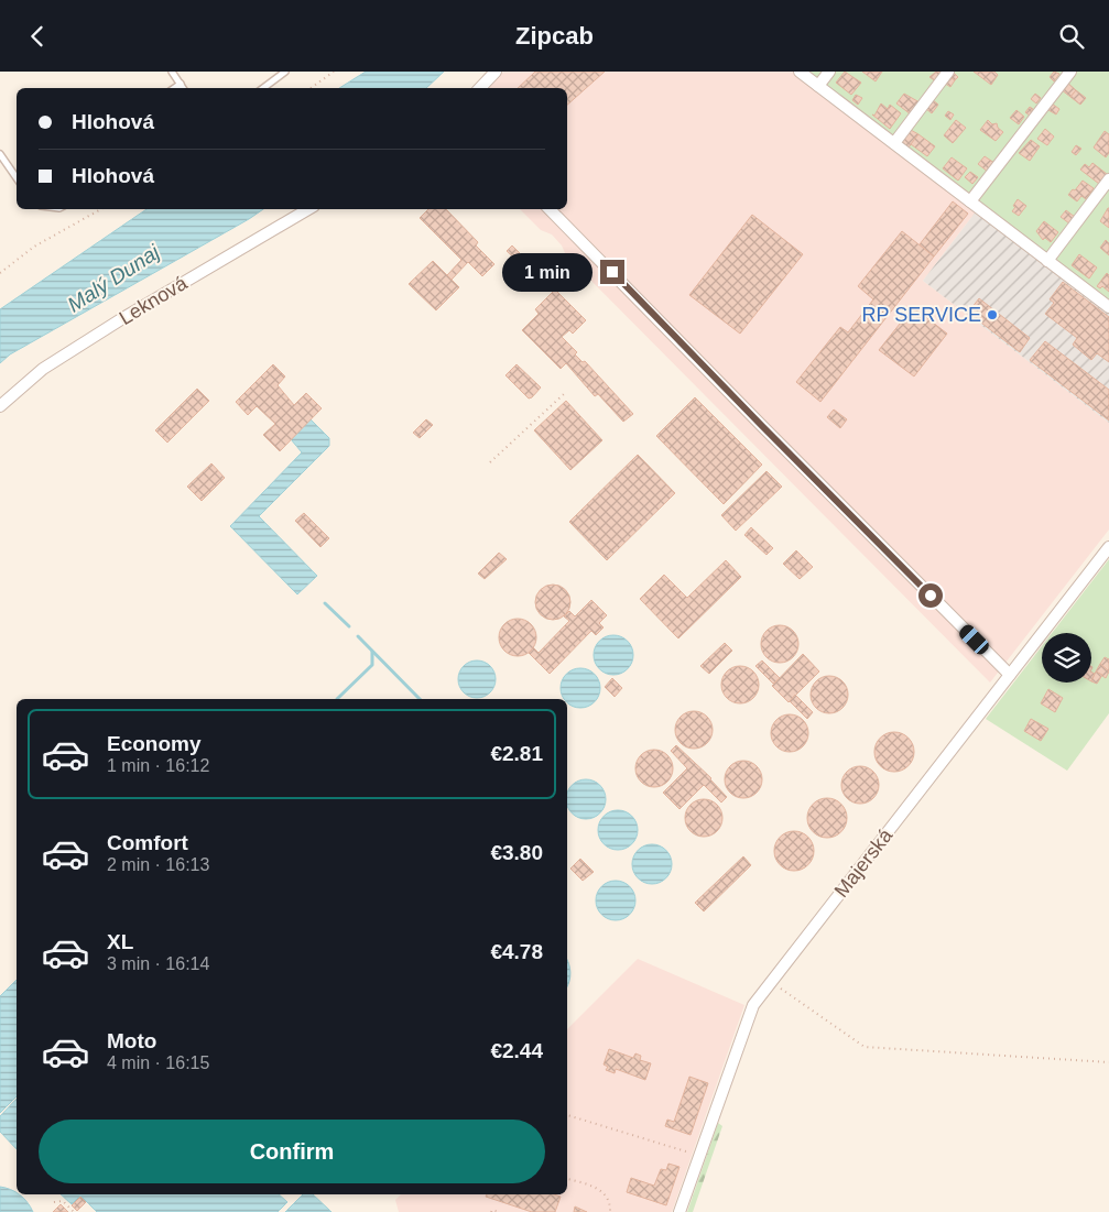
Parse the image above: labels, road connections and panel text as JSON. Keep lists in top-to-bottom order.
{
  "streets": {
    "street": ["Leknová", "Majerská"]
  },
  "water": ["Malý Dunaj"],
  "places": ["RP SERVICE"],
  "page": {
    "header": "Zipcab",
    "banner": ["Hlohová", "Hlohová"],
    "bubble": "1 min",
    "list": [
      {
        "name": "Economy",
        "note": "1 min · 16:12",
        "value": "€2.81"
      },
      {
        "name": "Comfort",
        "note": "2 min · 16:13",
        "value": "€3.80"
      },
      {
        "name": "XL",
        "note": "3 min · 16:14",
        "value": "€4.78"
      },
      {
        "name": "Moto",
        "note": "4 min · 16:15",
        "value": "€2.44"
      }
    ],
    "buttons": "Confirm"
  }
}
